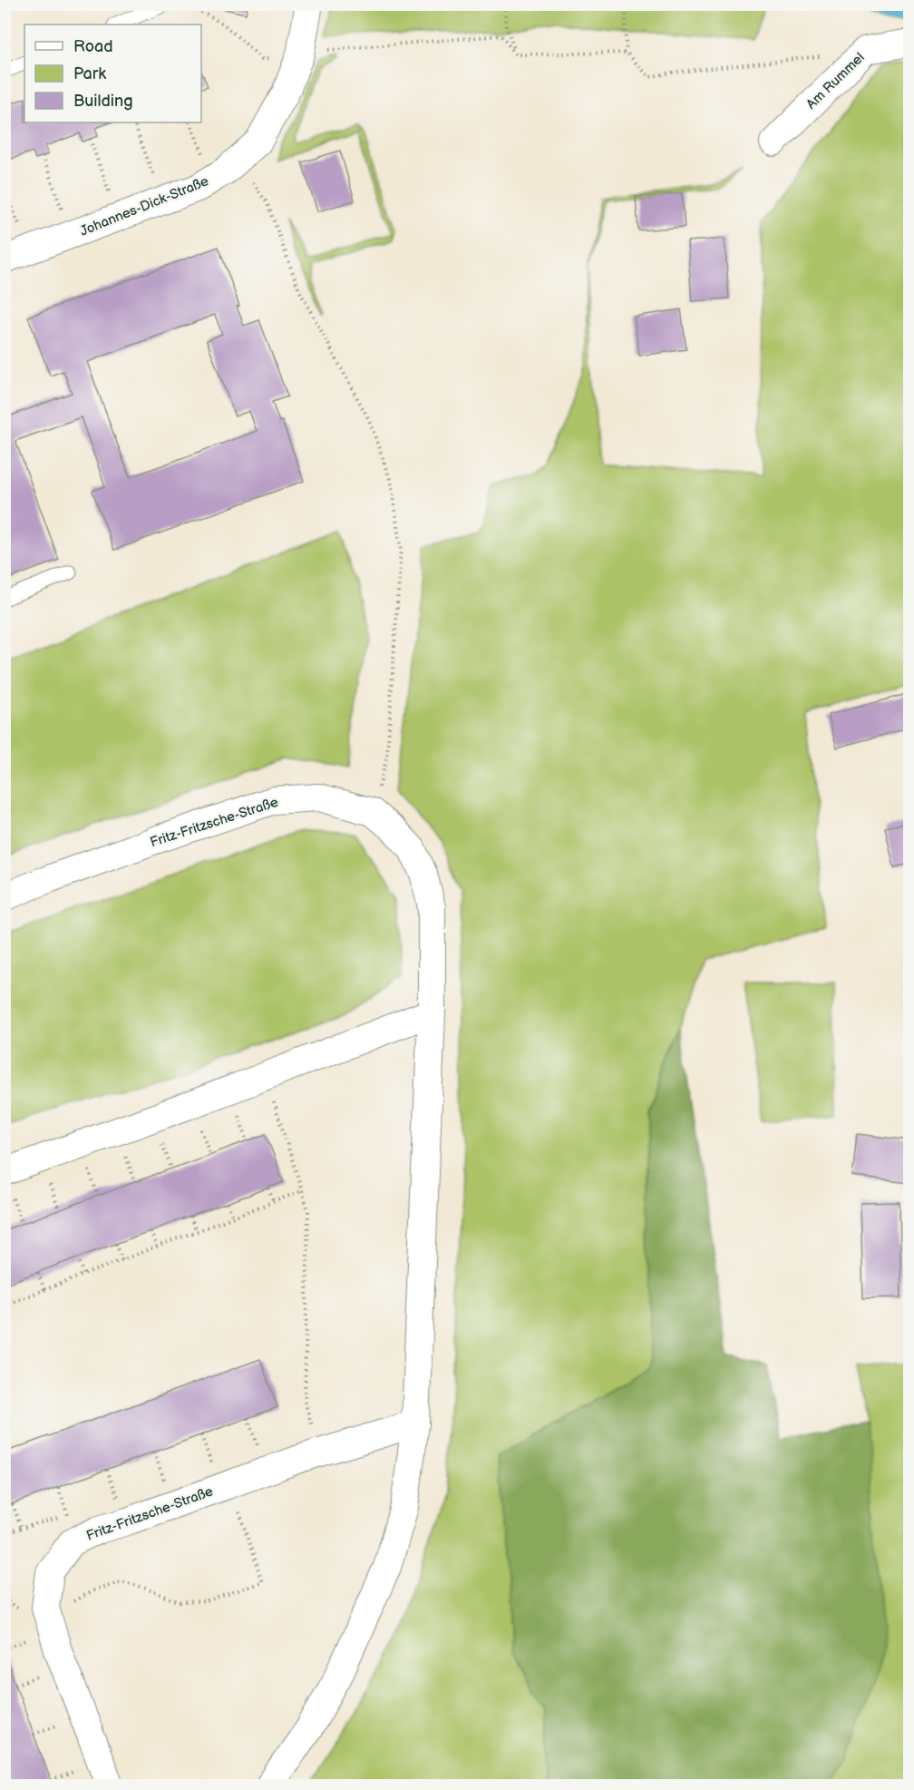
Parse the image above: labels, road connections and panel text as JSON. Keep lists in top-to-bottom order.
{
  "streets": {
    "street": ["Am Rummel", "Johannes-Dick-Straße", "Fritz-Fritzsche-Straße"]
  },
  "legend": ["Road", "Park", "Building"]
}
